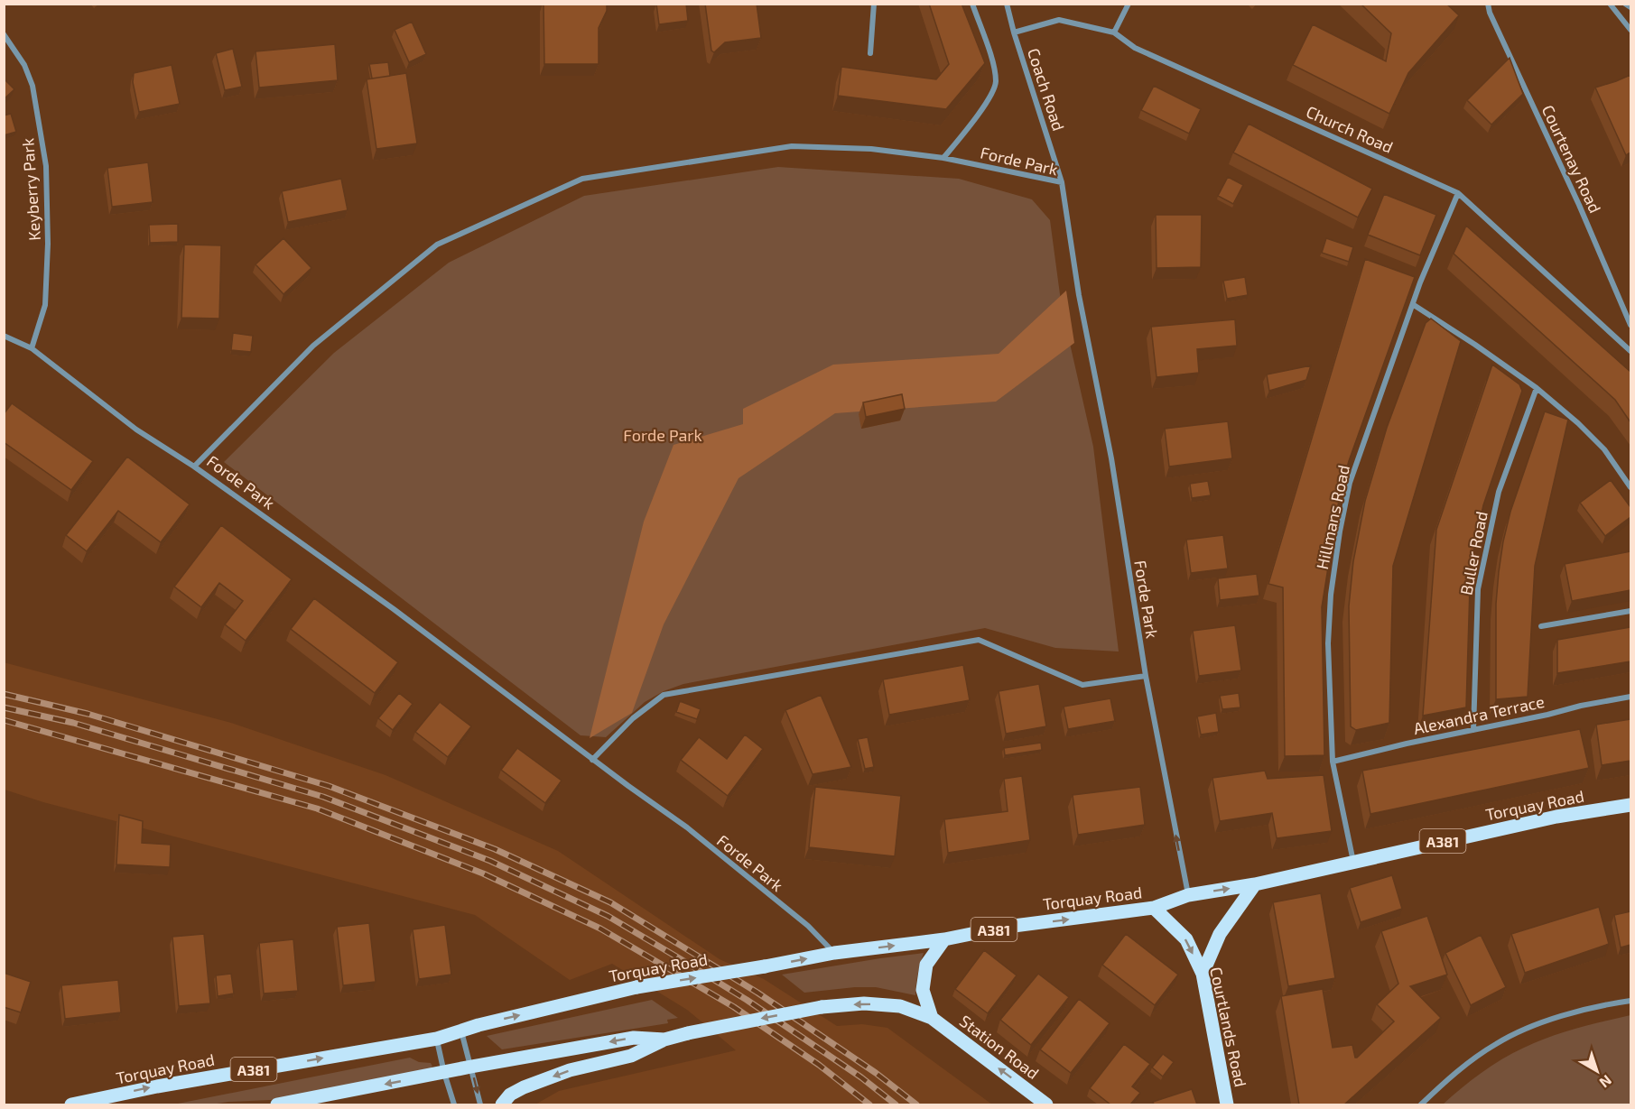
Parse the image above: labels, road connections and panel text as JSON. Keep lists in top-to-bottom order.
{
  "streets": {
    "main road": [
      "Torquay Road",
      "A381",
      "Courtlands Road",
      "Station Road"
    ],
    "street": [
      "Coach Road",
      "Church Road",
      "Courtenay Road",
      "Forde Park",
      "Keyberry Park",
      "Hillmans Road",
      "Buller Road",
      "Alexandra Terrace"
    ]
  },
  "crossings": [
    ["Coach Road", "Church Road"],
    ["Coach Road", "Forde Park"],
    ["Church Road", "Hillmans Road"],
    ["Forde Park", "Torquay Road"],
    ["Hillmans Road", "Alexandra Terrace"],
    ["Hillmans Road", "Torquay Road"],
    ["Buller Road", "Alexandra Terrace"],
    ["Torquay Road", "Courtlands Road"],
    ["A381", "Station Road"]
  ],
  "one_way": ["Courtlands Road", "Station Road"],
  "parks": ["Forde Park"],
  "north": "bottom right"
}
